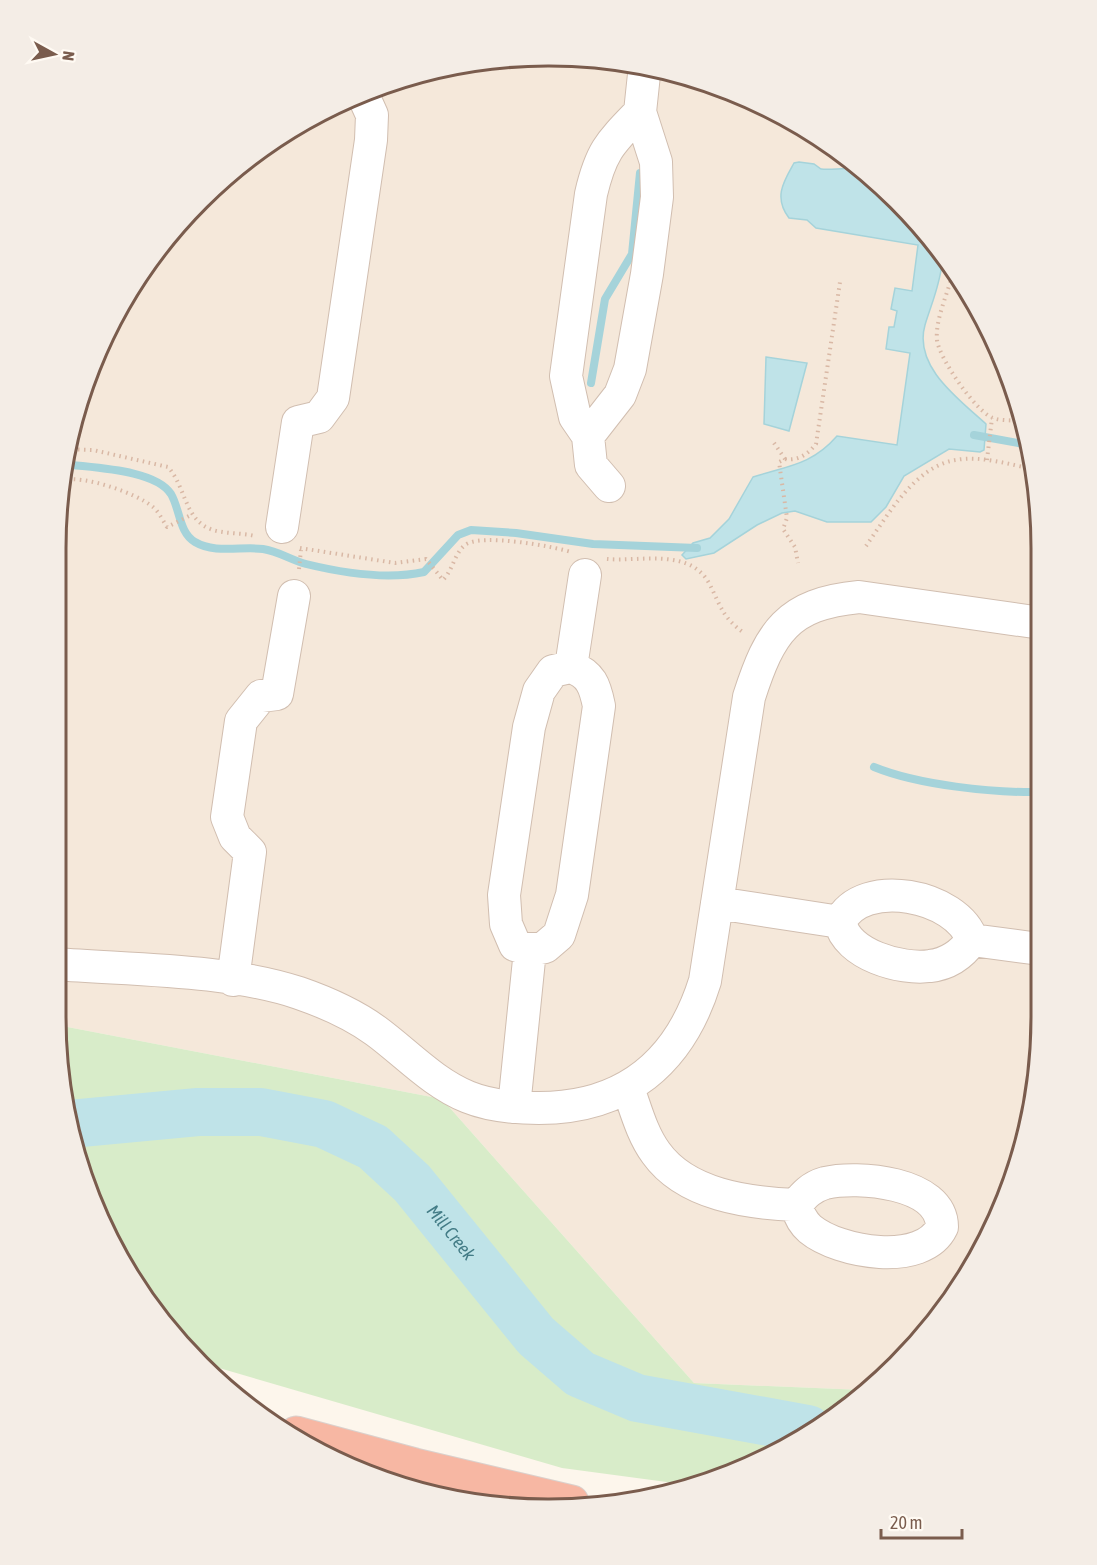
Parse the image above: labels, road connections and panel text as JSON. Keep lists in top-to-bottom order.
{
  "water": ["Mill Creek"],
  "scale_bar": "20 m",
  "north": "right"
}
